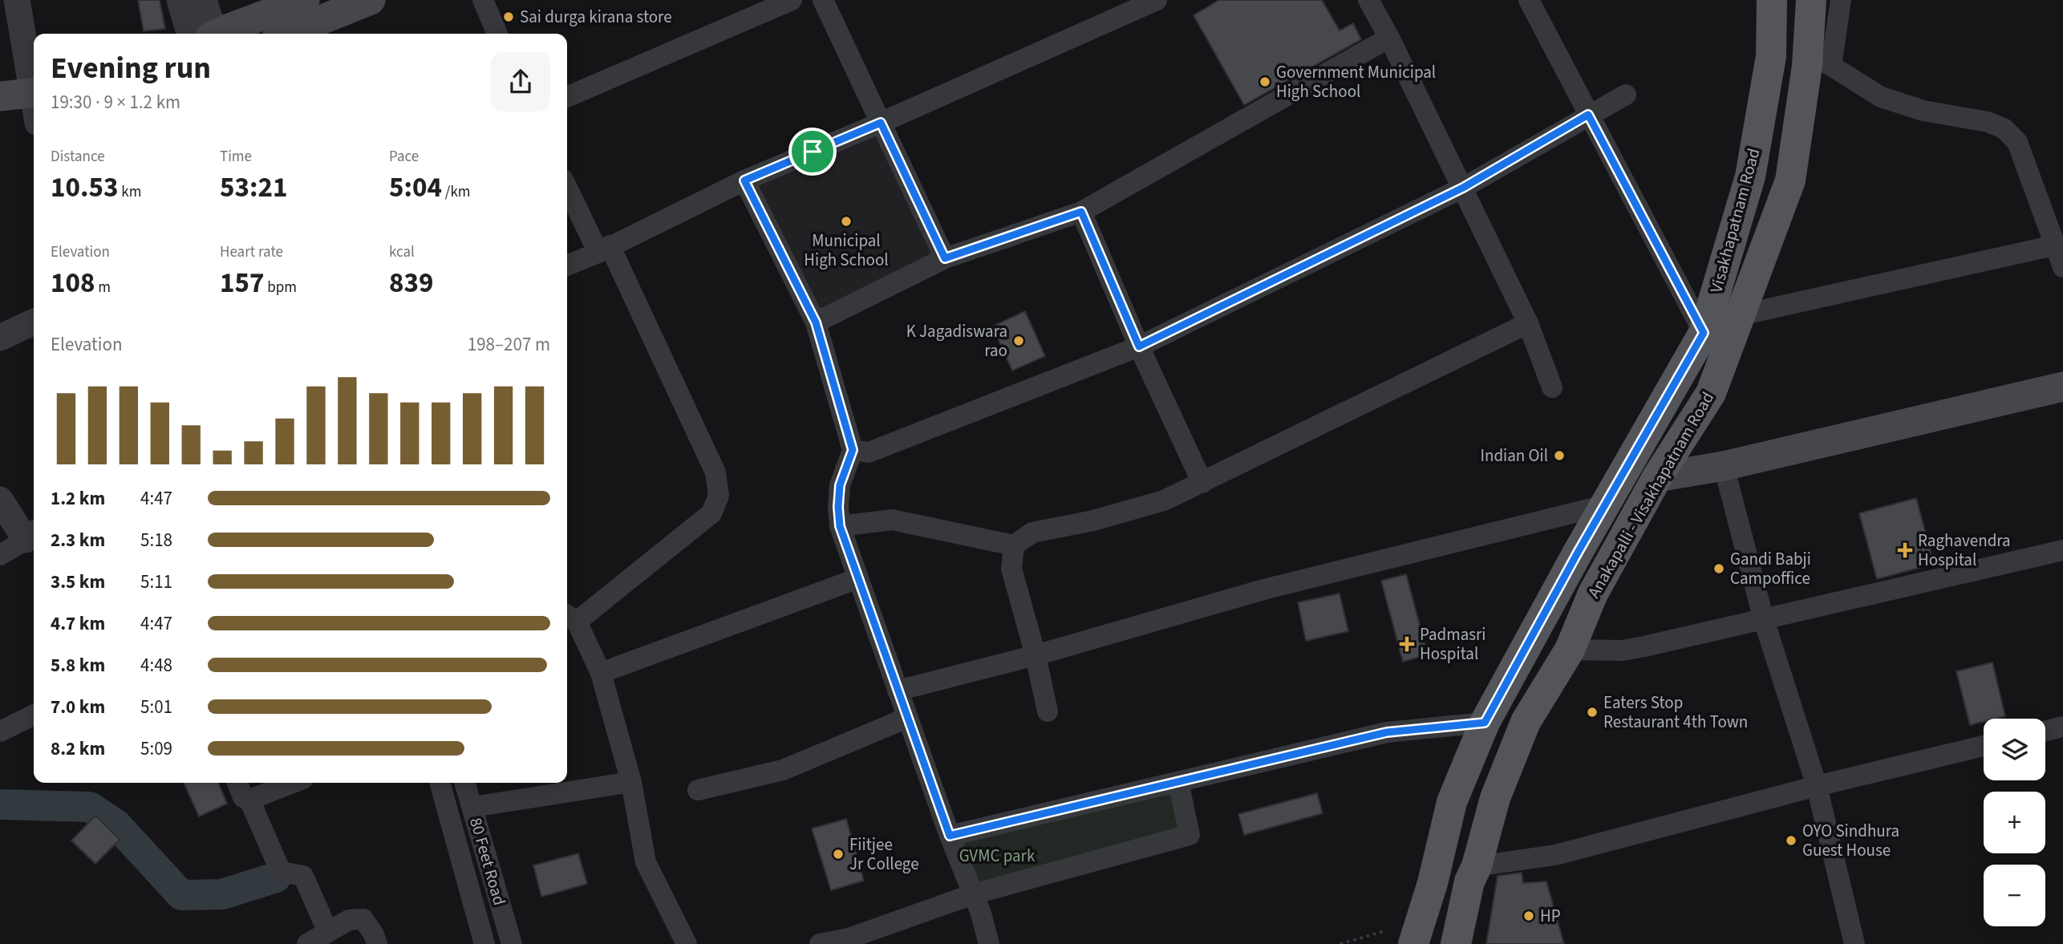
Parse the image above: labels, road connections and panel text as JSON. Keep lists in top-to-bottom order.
{
  "streets": {
    "main road": ["Visakhapatnam Road", "Anakapalli - Visakhapatnam Road"],
    "street": ["80 Feet Road"]
  },
  "parks": ["GVMC park"],
  "places": {
    "other": [
      "Sai durga kirana store",
      "Government Municipal High School",
      "Municipal High School",
      "K Jagadiswara rao",
      "Indian Oil",
      "Gandi Babji Campoffice",
      "Eaters Stop Restaurant 4th Town",
      "OYO Sindhura Guest House",
      "Fiitjee Jr College",
      "HP"
    ],
    "health": ["Raghavendra Hospital", "Padmasri Hospital"]
  },
  "page": {
    "heading": ["Evening run", "19:30 · 9 × 1.2 km"],
    "stats": [
      ["Distance", "10.53 km"],
      ["Time", "53:21"],
      ["Pace", "5:04 /km"],
      ["Elevation", "108 m"],
      ["Heart rate", "157 bpm"],
      ["kcal", "839"]
    ],
    "chart": ["Elevation", "198–207 m"],
    "list": [
      {
        "name": "1.2 km",
        "note": "4:47"
      },
      {
        "name": "2.3 km",
        "note": "5:18"
      },
      {
        "name": "3.5 km",
        "note": "5:11"
      },
      {
        "name": "4.7 km",
        "note": "4:47"
      },
      {
        "name": "5.8 km",
        "note": "4:48"
      },
      {
        "name": "7.0 km",
        "note": "5:01"
      },
      {
        "name": "8.2 km",
        "note": "5:09"
      }
    ],
    "map_buttons": ["+", "−"]
  }
}
